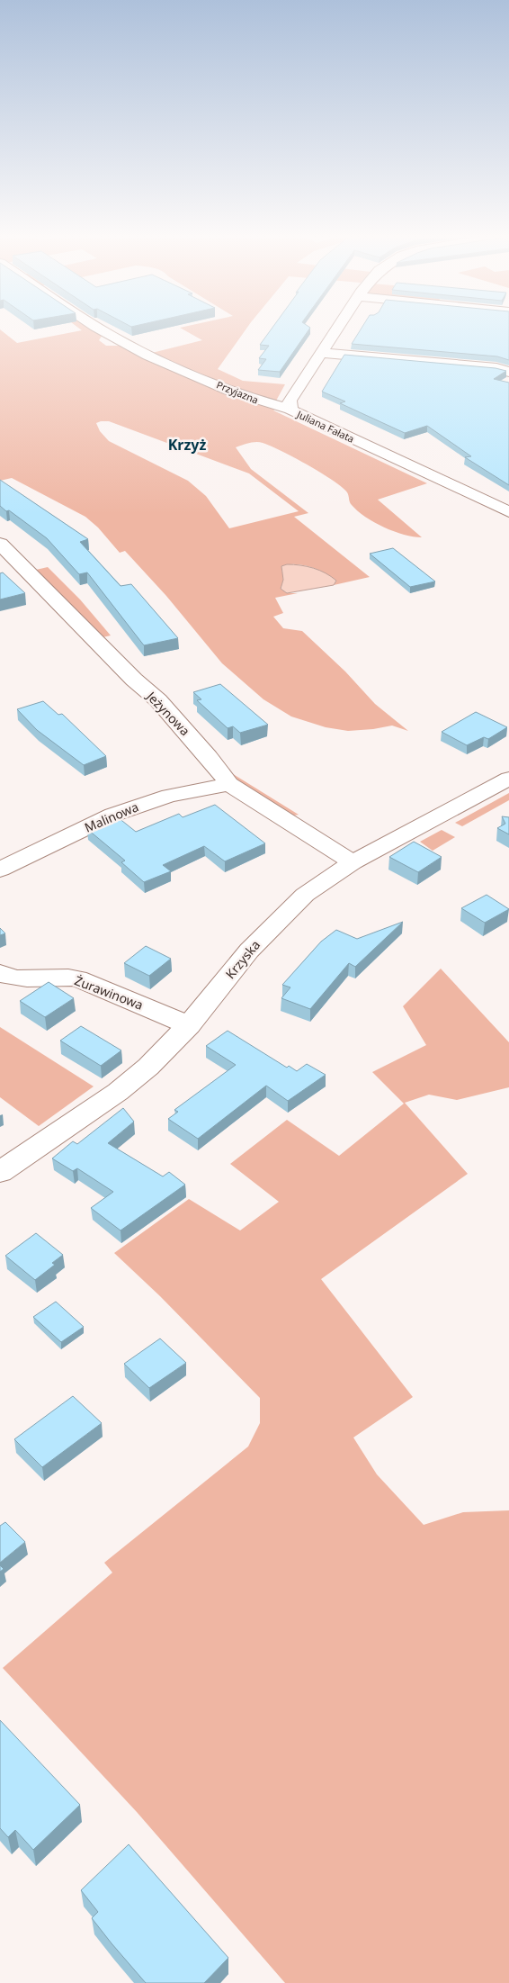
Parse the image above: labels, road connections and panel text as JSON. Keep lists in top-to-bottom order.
{
  "streets": {
    "street": [
      "Przyjazna",
      "Juliana Fałata",
      "Jeżynowa",
      "Malinowa",
      "Krzyska",
      "Żurawinowa"
    ]
  },
  "crossings": [
    ["Przyjazna", "Juliana Fałata"],
    ["Jeżynowa", "Malinowa"],
    ["Jeżynowa", "Krzyska"],
    ["Krzyska", "Żurawinowa"]
  ],
  "districts": ["Krzyż"]
}
